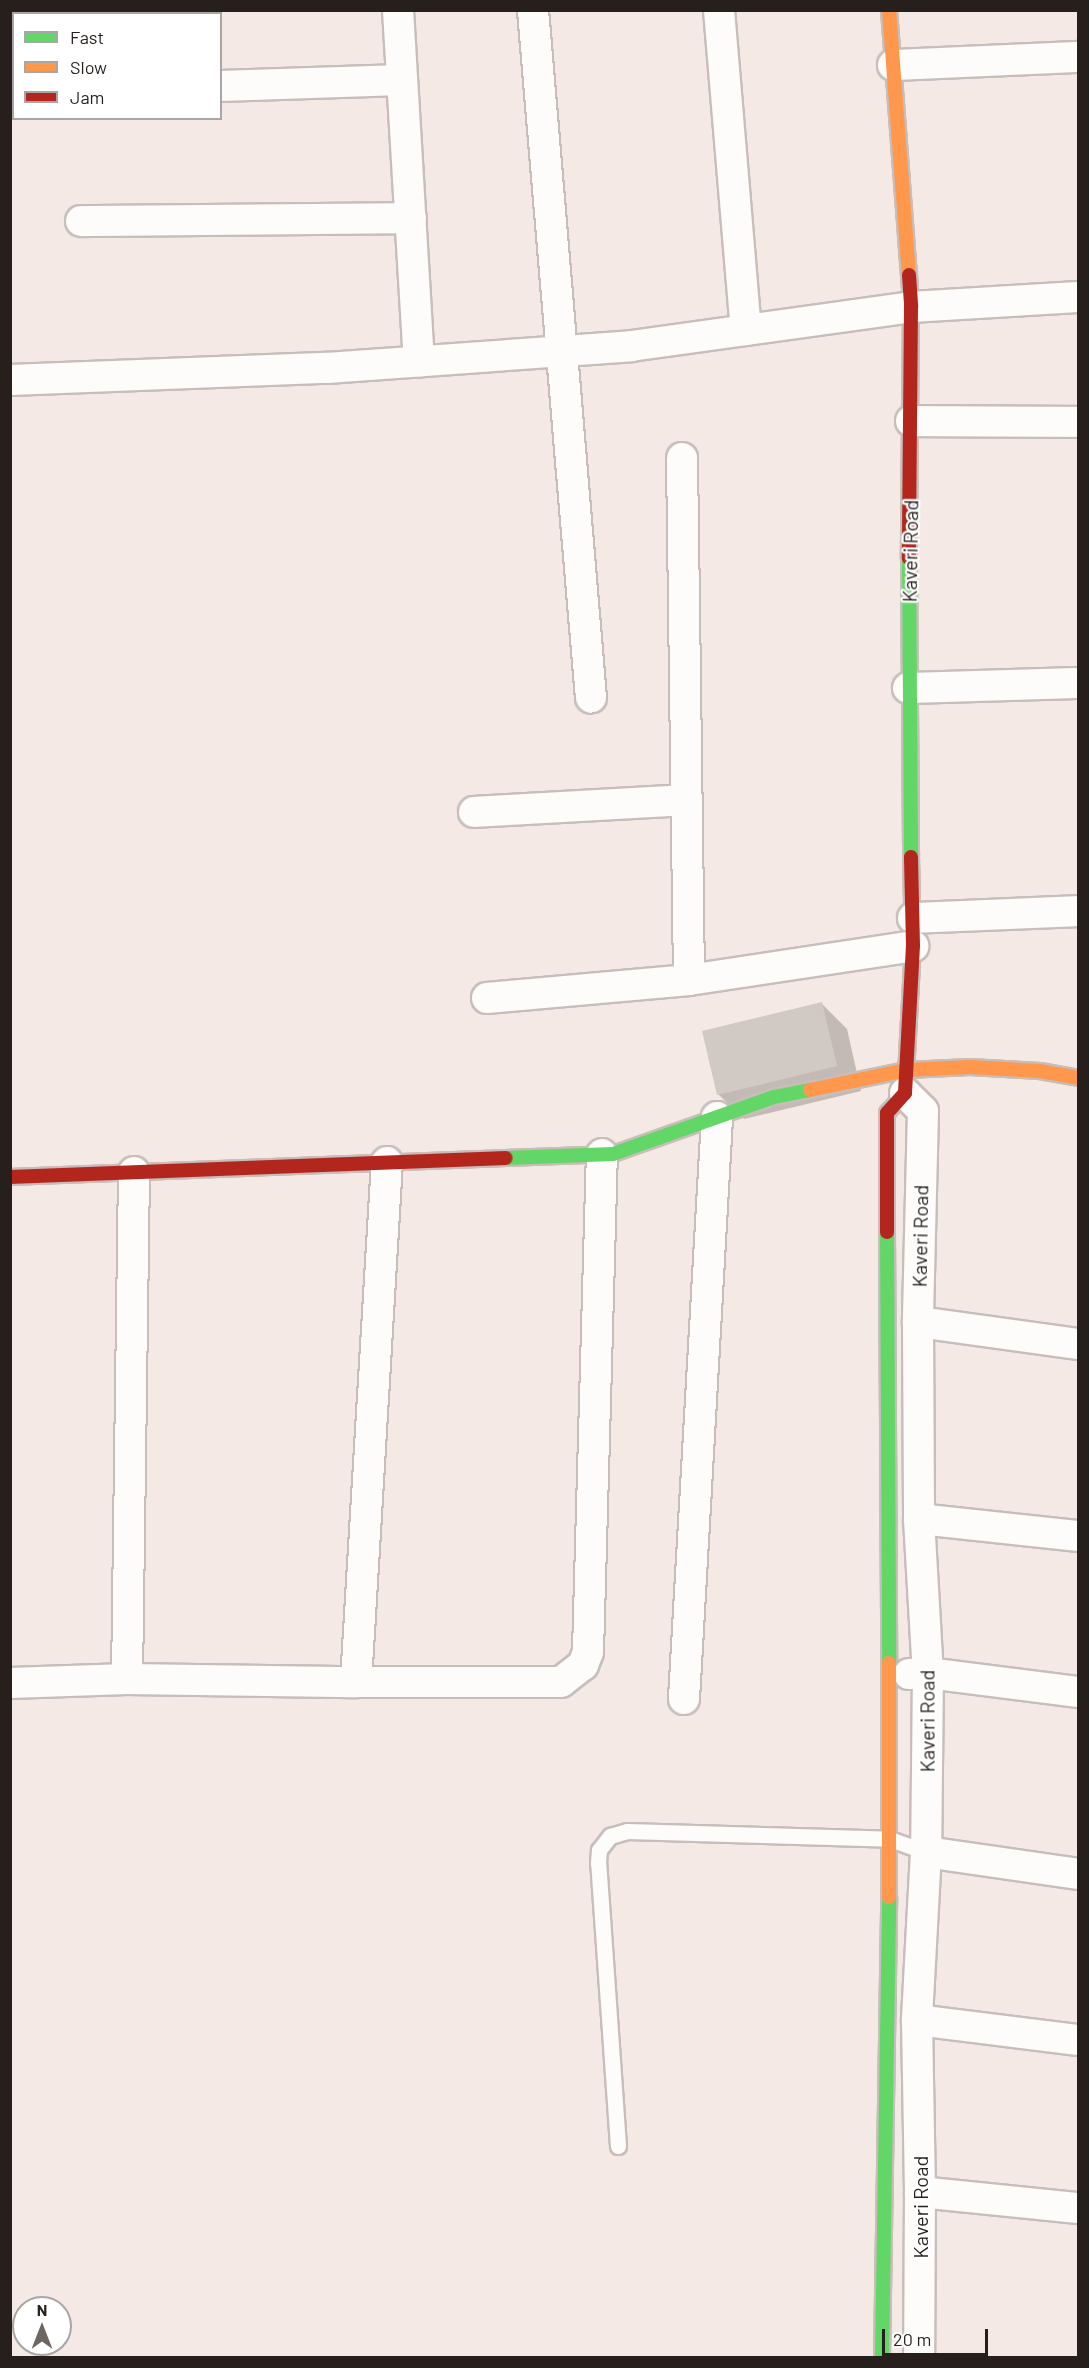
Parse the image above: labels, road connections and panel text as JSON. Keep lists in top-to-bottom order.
{
  "streets": {
    "street": ["Kaveri Road"]
  },
  "legend": ["Fast", "Slow", "Jam"],
  "scale_bar": "20 m",
  "north": "top"
}
